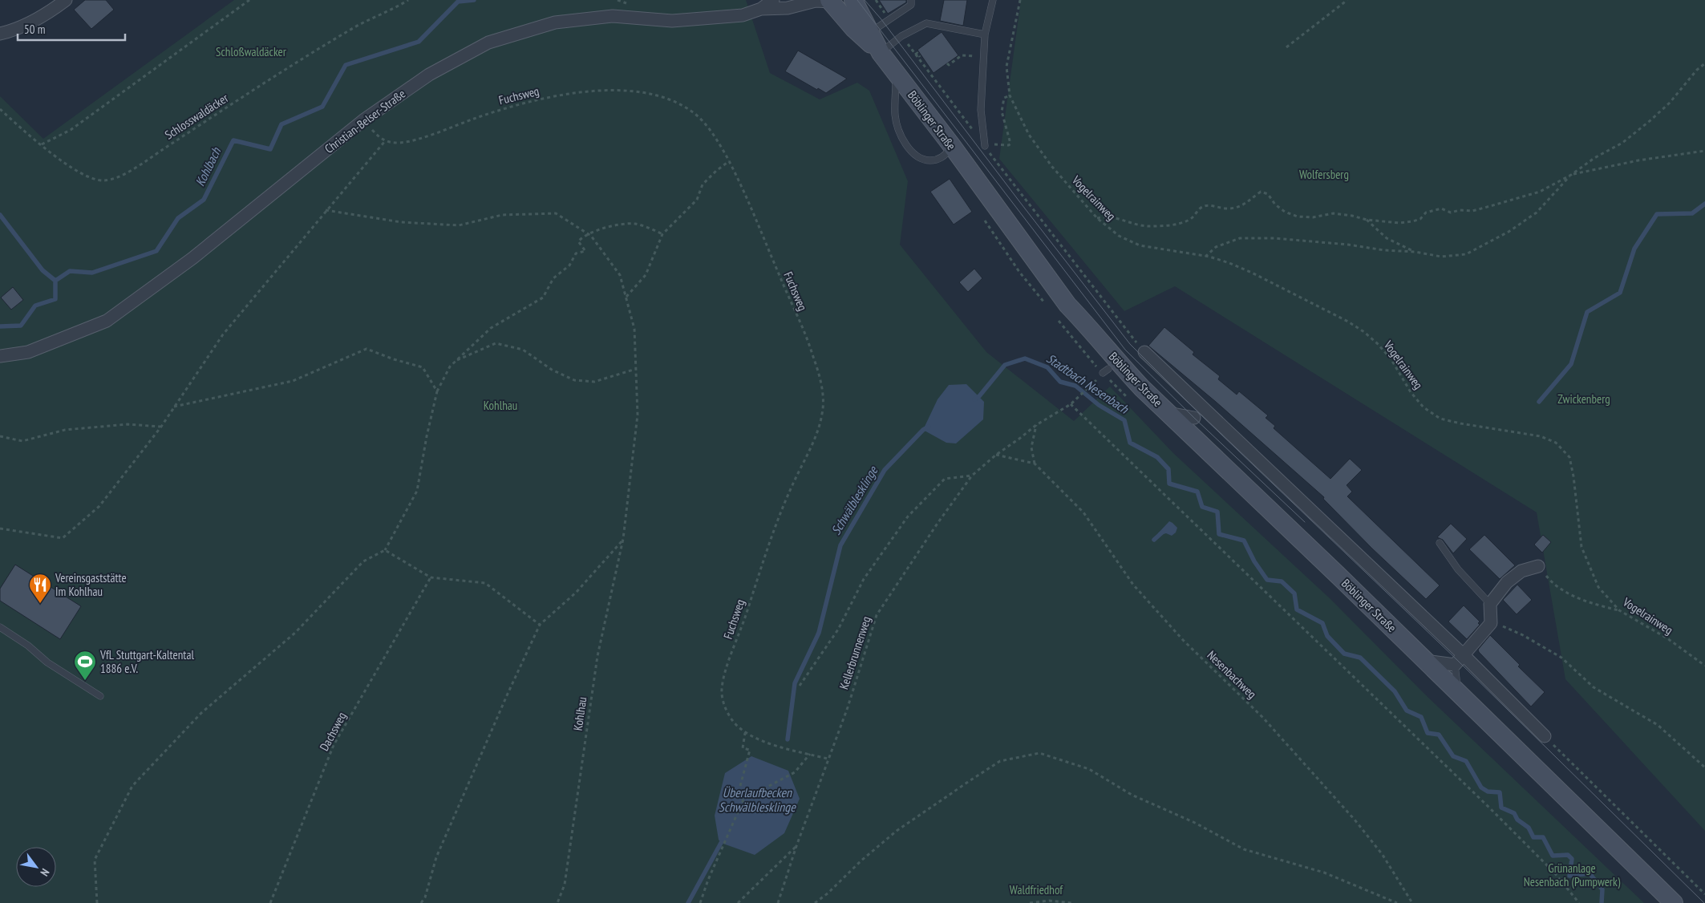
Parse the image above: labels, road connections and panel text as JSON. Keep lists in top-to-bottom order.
{
  "streets": {
    "main road": ["Böblinger Straße"],
    "street": ["Christian-Belser-Straße"],
    "path": [
      "Fuchsweg",
      "Schlosswaldäcker",
      "Vogelrainweg",
      "Kellerbrunnenweg",
      "Nesenbachweg",
      "Kohlhau",
      "Dachsweg"
    ]
  },
  "crossings": [
    ["Fuchsweg", "Kellerbrunnenweg"]
  ],
  "water": [
    "Kohlbach",
    "Stadtbach Nesenbach",
    "Schwälblesklinge",
    "Überlaufbecken Schwälblesklinge"
  ],
  "parks": [
    "Schloßwaldäcker",
    "Wolfersberg",
    "Zwickenberg",
    "Kohlhau",
    "Grünanlage Nesenbach (Pumpwerk)",
    "Waldfriedhof"
  ],
  "places": {
    "restaurant": ["Vereinsgaststätte Im Kohlhau"],
    "sports": ["VfL Stuttgart-Kaltental 1886 e.V."]
  },
  "scale_bar": "50 m",
  "north": "bottom right"
}
